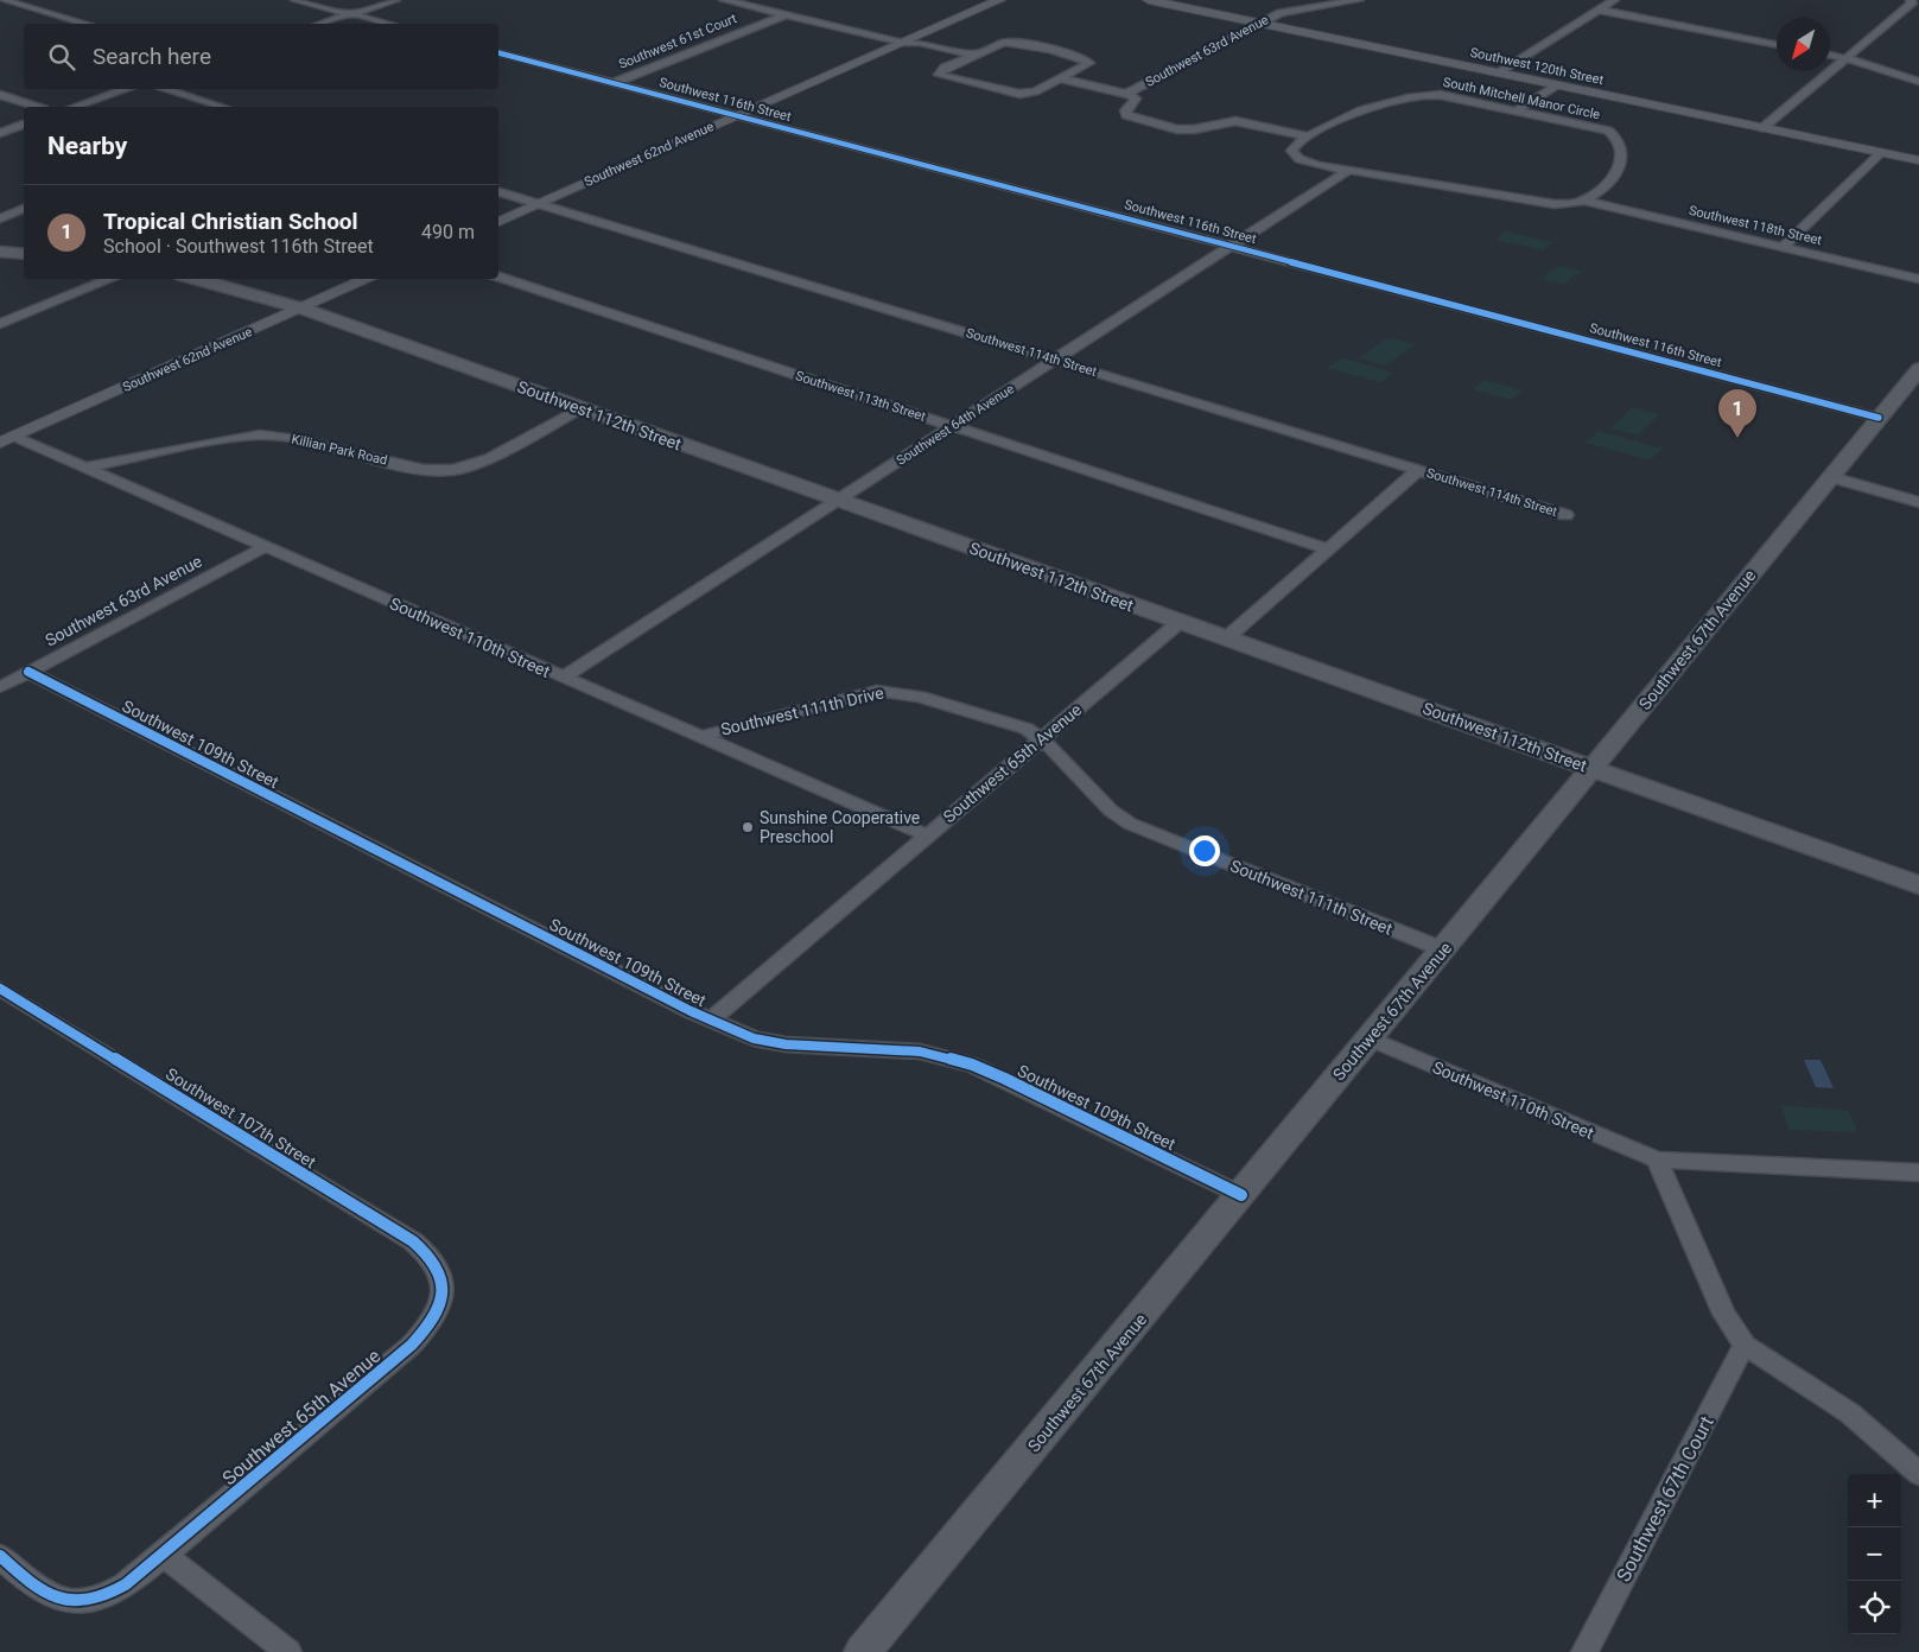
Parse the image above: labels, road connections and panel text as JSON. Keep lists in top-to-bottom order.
{
  "streets": {
    "main road": ["Southwest 112th Street", "Southwest 67th Avenue"],
    "street": [
      "Southwest 61st Court",
      "Southwest 63rd Avenue",
      "Southwest 120th Street",
      "South Mitchell Manor Circle",
      "Southwest 116th Street",
      "Southwest 62nd Avenue",
      "Southwest 118th Street",
      "Southwest 114th Street",
      "Southwest 113th Street",
      "Southwest 64th Avenue",
      "Killian Park Road",
      "Southwest 110th Street",
      "Southwest 111th Drive",
      "Southwest 109th Street",
      "Southwest 65th Avenue",
      "Southwest 111th Street",
      "Southwest 107th Street",
      "Southwest 67th Court"
    ]
  },
  "crossings": [
    ["Southwest 61st Court", "Southwest 116th Street"],
    ["Southwest 63rd Avenue", "Southwest 120th Street"],
    ["Southwest 63rd Avenue", "Southwest 110th Street"],
    ["Southwest 63rd Avenue", "Southwest 109th Street"],
    ["South Mitchell Manor Circle", "Southwest 118th Street"],
    ["Southwest 116th Street", "Southwest 62nd Avenue"],
    ["Southwest 116th Street", "Southwest 64th Avenue"],
    ["Southwest 116th Street", "Southwest 67th Avenue"],
    ["Southwest 62nd Avenue", "Southwest 114th Street"],
    ["Southwest 62nd Avenue", "Southwest 112th Street"],
    ["Southwest 62nd Avenue", "Southwest 110th Street"],
    ["Southwest 114th Street", "Southwest 64th Avenue"],
    ["Southwest 113th Street", "Southwest 64th Avenue"],
    ["Southwest 112th Street", "Southwest 64th Avenue"],
    ["Southwest 112th Street", "Killian Park Road"],
    ["Southwest 112th Street", "Southwest 67th Avenue"],
    ["Southwest 112th Street", "Southwest 65th Avenue"],
    ["Southwest 64th Avenue", "Southwest 110th Street"],
    ["Killian Park Road", "Southwest 110th Street"],
    ["Southwest 110th Street", "Southwest 67th Avenue"],
    ["Southwest 110th Street", "Southwest 111th Drive"],
    ["Southwest 110th Street", "Southwest 65th Avenue"],
    ["Southwest 67th Avenue", "Southwest 109th Street"],
    ["Southwest 67th Avenue", "Southwest 111th Street"],
    ["Southwest 111th Drive", "Southwest 65th Avenue"],
    ["Southwest 111th Drive", "Southwest 111th Street"],
    ["Southwest 109th Street", "Southwest 65th Avenue"],
    ["Southwest 65th Avenue", "Southwest 111th Street"],
    ["Southwest 65th Avenue", "Southwest 107th Street"]
  ],
  "places": ["Sunshine Cooperative Preschool"],
  "north": "bottom left",
  "page": {
    "search": "Search here",
    "heading": "Nearby",
    "list": [
      {
        "mark": "1",
        "name": "Tropical Christian School",
        "note": "School · Southwest 116th Street",
        "value": "490 m"
      }
    ],
    "pins": "1",
    "map_buttons": ["+", "−"]
  }
}
